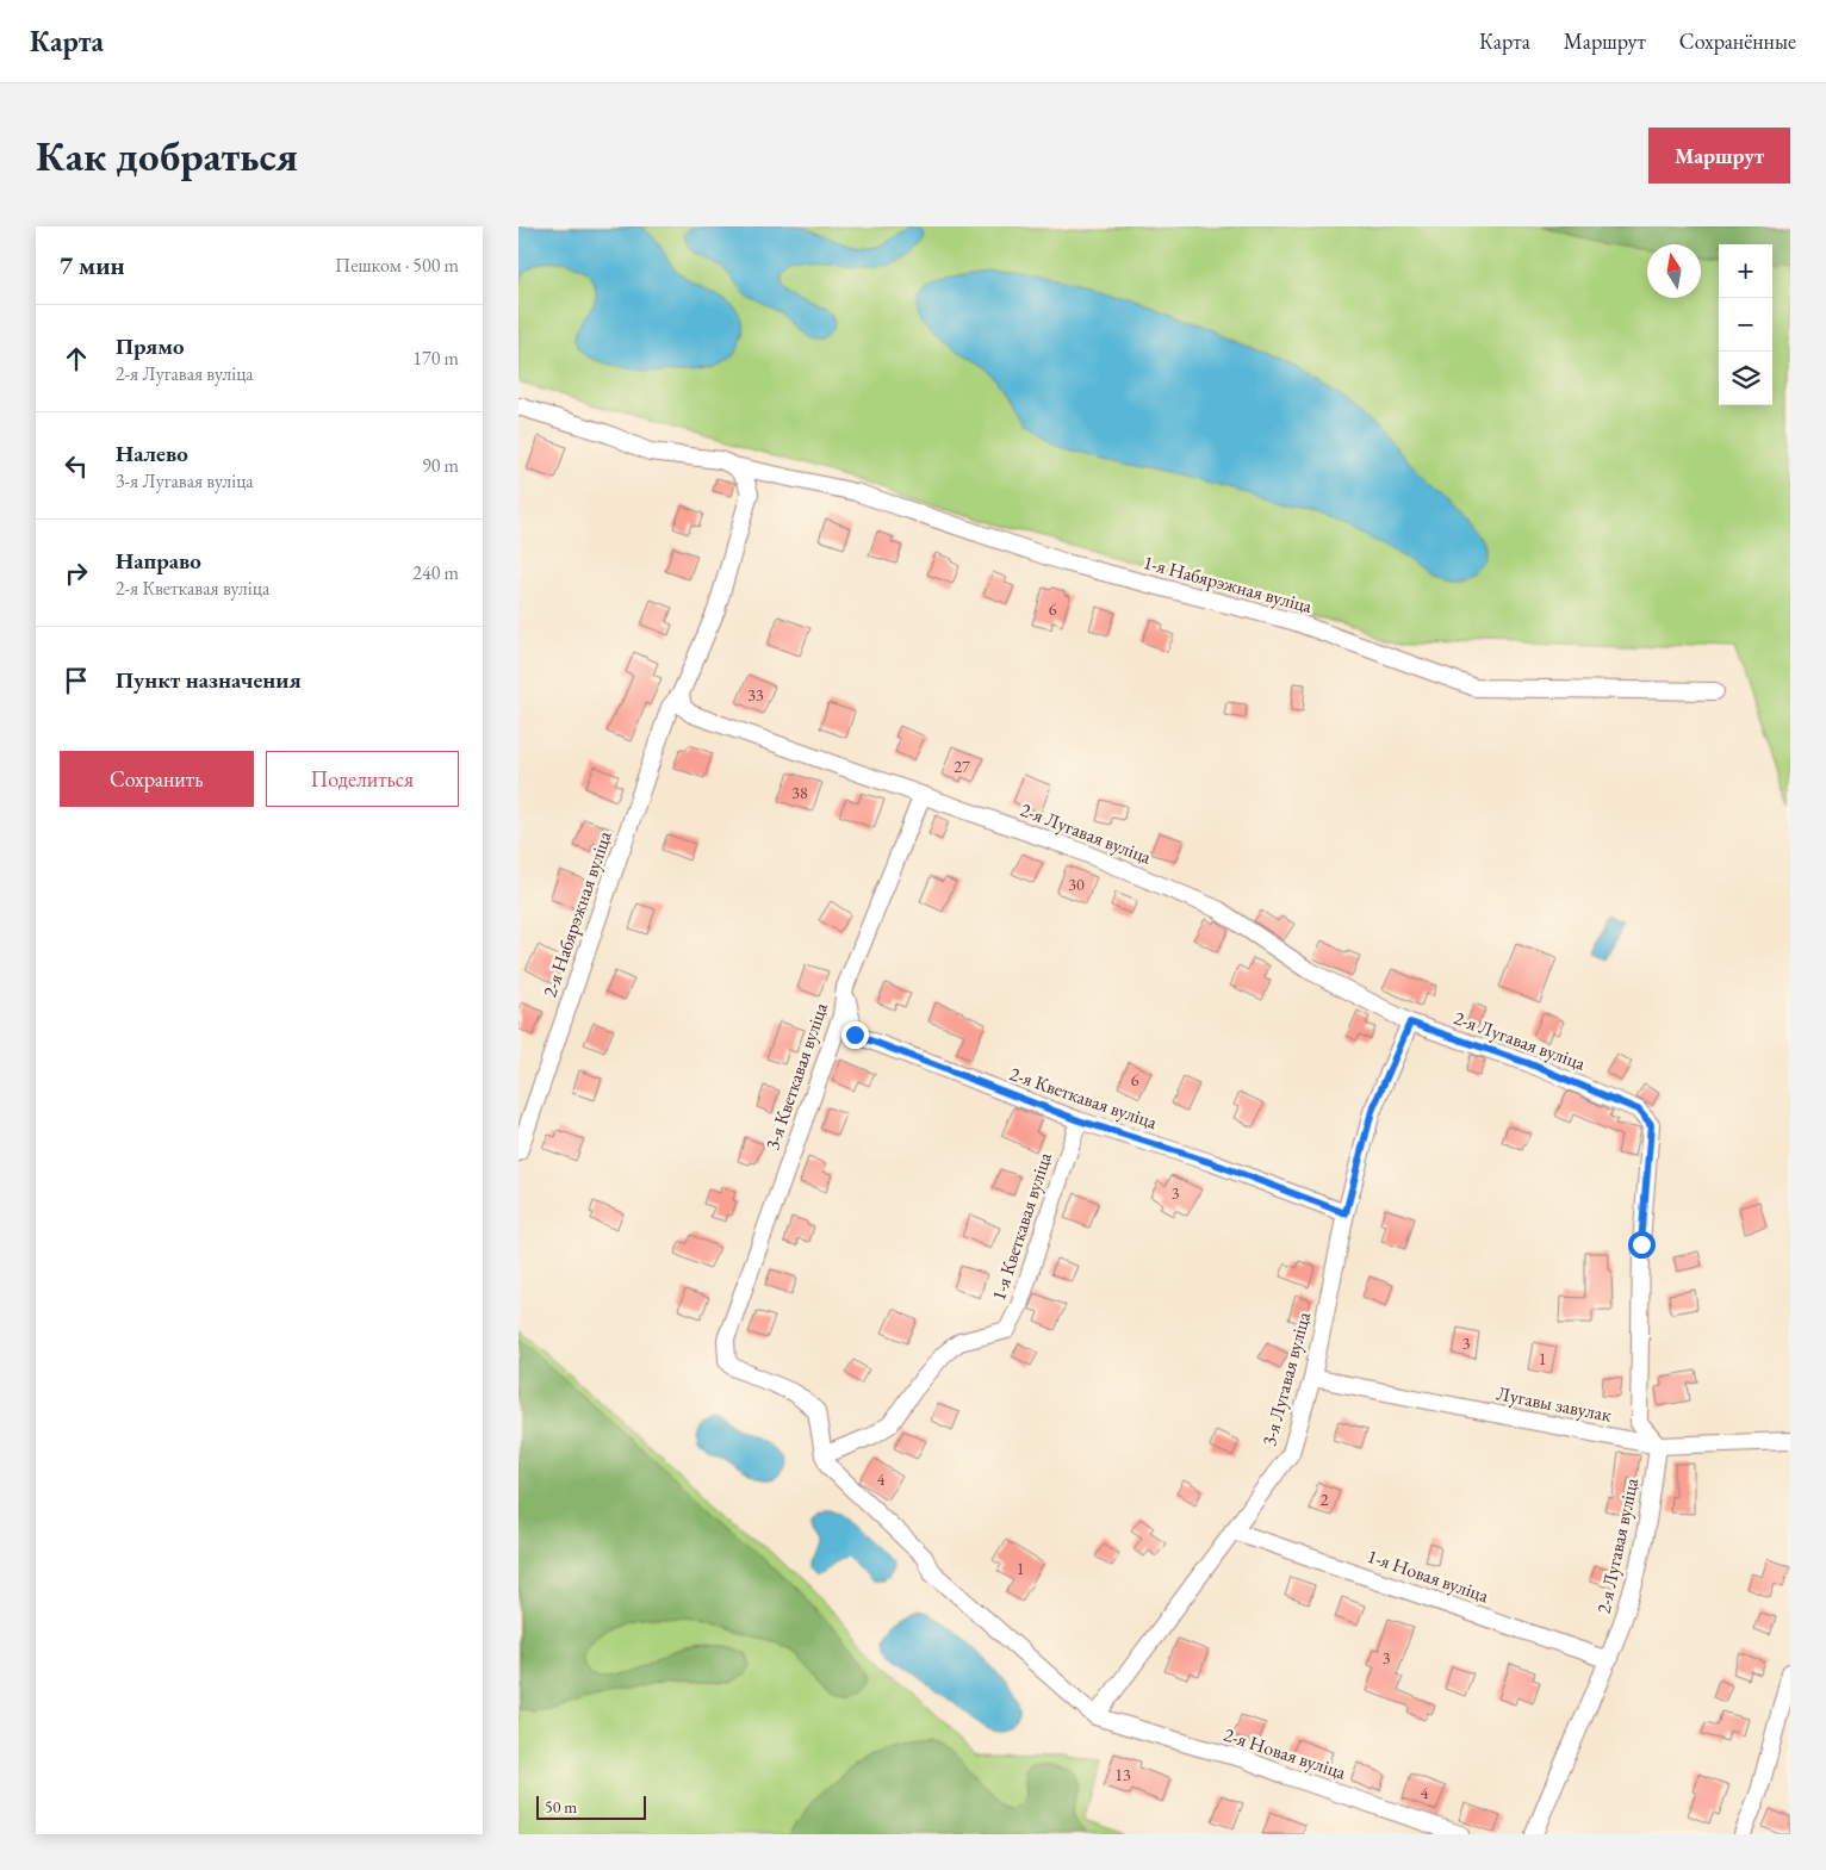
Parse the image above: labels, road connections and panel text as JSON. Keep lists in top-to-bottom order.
{
  "streets": {
    "street": [
      "1-я Набярэжная вуліца",
      "2-я Лугавая вуліца",
      "2-я Набярэжная вуліца",
      "3-я Кветкавая вуліца",
      "2-я Кветкавая вуліца",
      "1-я Кветкавая вуліца",
      "3-я Лугавая вуліца",
      "Лугавы завулак",
      "1-я Новая вуліца",
      "2-я Новая вуліца"
    ]
  },
  "crossings": [
    ["1-я Набярэжная вуліца", "2-я Набярэжная вуліца"],
    ["2-я Лугавая вуліца", "2-я Набярэжная вуліца"],
    ["2-я Лугавая вуліца", "3-я Кветкавая вуліца"],
    ["2-я Лугавая вуліца", "3-я Лугавая вуліца"],
    ["2-я Лугавая вуліца", "Лугавы завулак"],
    ["2-я Лугавая вуліца", "1-я Новая вуліца"],
    ["3-я Кветкавая вуліца", "2-я Кветкавая вуліца"],
    ["3-я Кветкавая вуліца", "1-я Кветкавая вуліца"],
    ["2-я Кветкавая вуліца", "1-я Кветкавая вуліца"],
    ["2-я Кветкавая вуліца", "3-я Лугавая вуліца"],
    ["3-я Лугавая вуліца", "Лугавы завулак"],
    ["3-я Лугавая вуліца", "1-я Новая вуліца"],
    ["3-я Лугавая вуліца", "2-я Новая вуліца"]
  ],
  "house_numbers": [
    "6",
    "33",
    "27",
    "38",
    "30",
    "6",
    "3",
    "3",
    "1",
    "4",
    "2",
    "1",
    "3",
    "13",
    "4"
  ],
  "scale_bar": "50 m",
  "north": "top",
  "page": {
    "header": "Карта",
    "nav": ["Карта", "Маршрут", "Сохранённые"],
    "buttons": [
      "Маршрут",
      ["Сохранить", "Поделиться"]
    ],
    "title": "Как добраться",
    "heading": ["7 мин", "Пешком · 500 m"],
    "map_buttons": ["+", "−"],
    "list": [
      ["Прямо", "2-я Лугавая вуліца", "170 m"],
      ["Налево", "3-я Лугавая вуліца", "90 m"],
      ["Направо", "2-я Кветкавая вуліца", "240 m"],
      "Пункт назначения"
    ],
    "scale": "50 m"
  }
}
